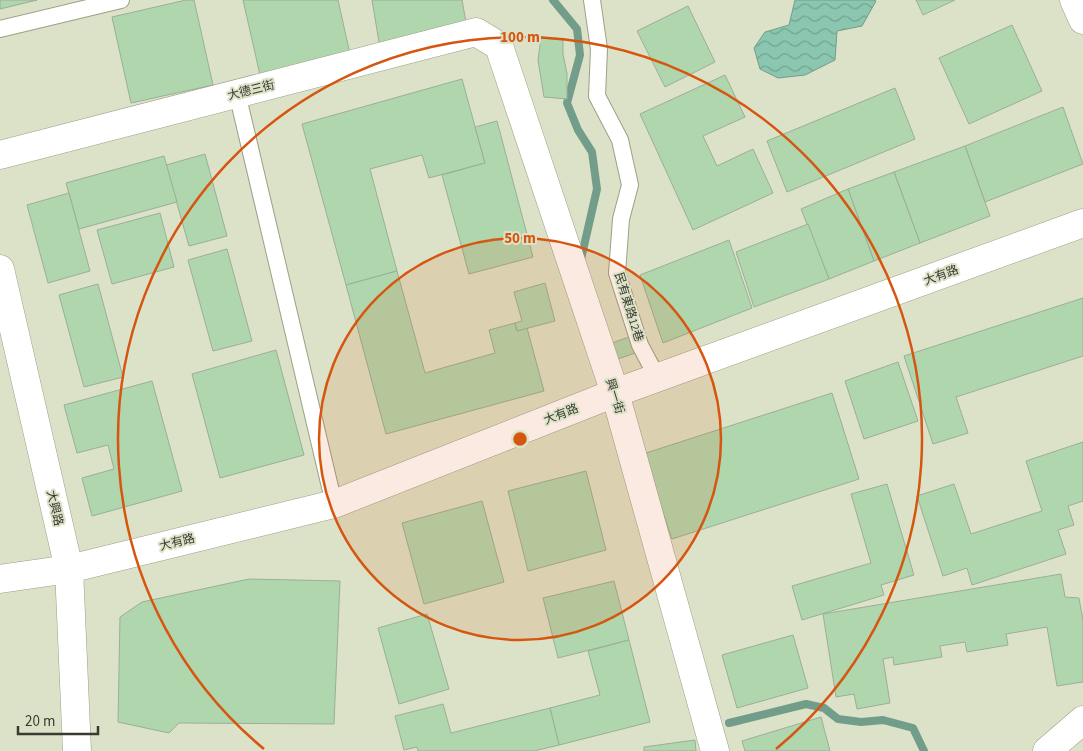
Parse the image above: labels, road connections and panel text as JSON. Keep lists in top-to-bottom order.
{
  "streets": {
    "street": [
      "大德三街",
      "大有路",
      "興一街",
      "大興路"
    ],
    "lane": ["民有東路12巷"]
  },
  "crossings": [
    ["大德三街", "興一街"],
    ["大有路", "民有東路12巷"],
    ["大有路", "興一街"],
    ["大有路", "大興路"]
  ],
  "scale_bar": "20 m",
  "rings": ["100 m", "50 m"]
}
